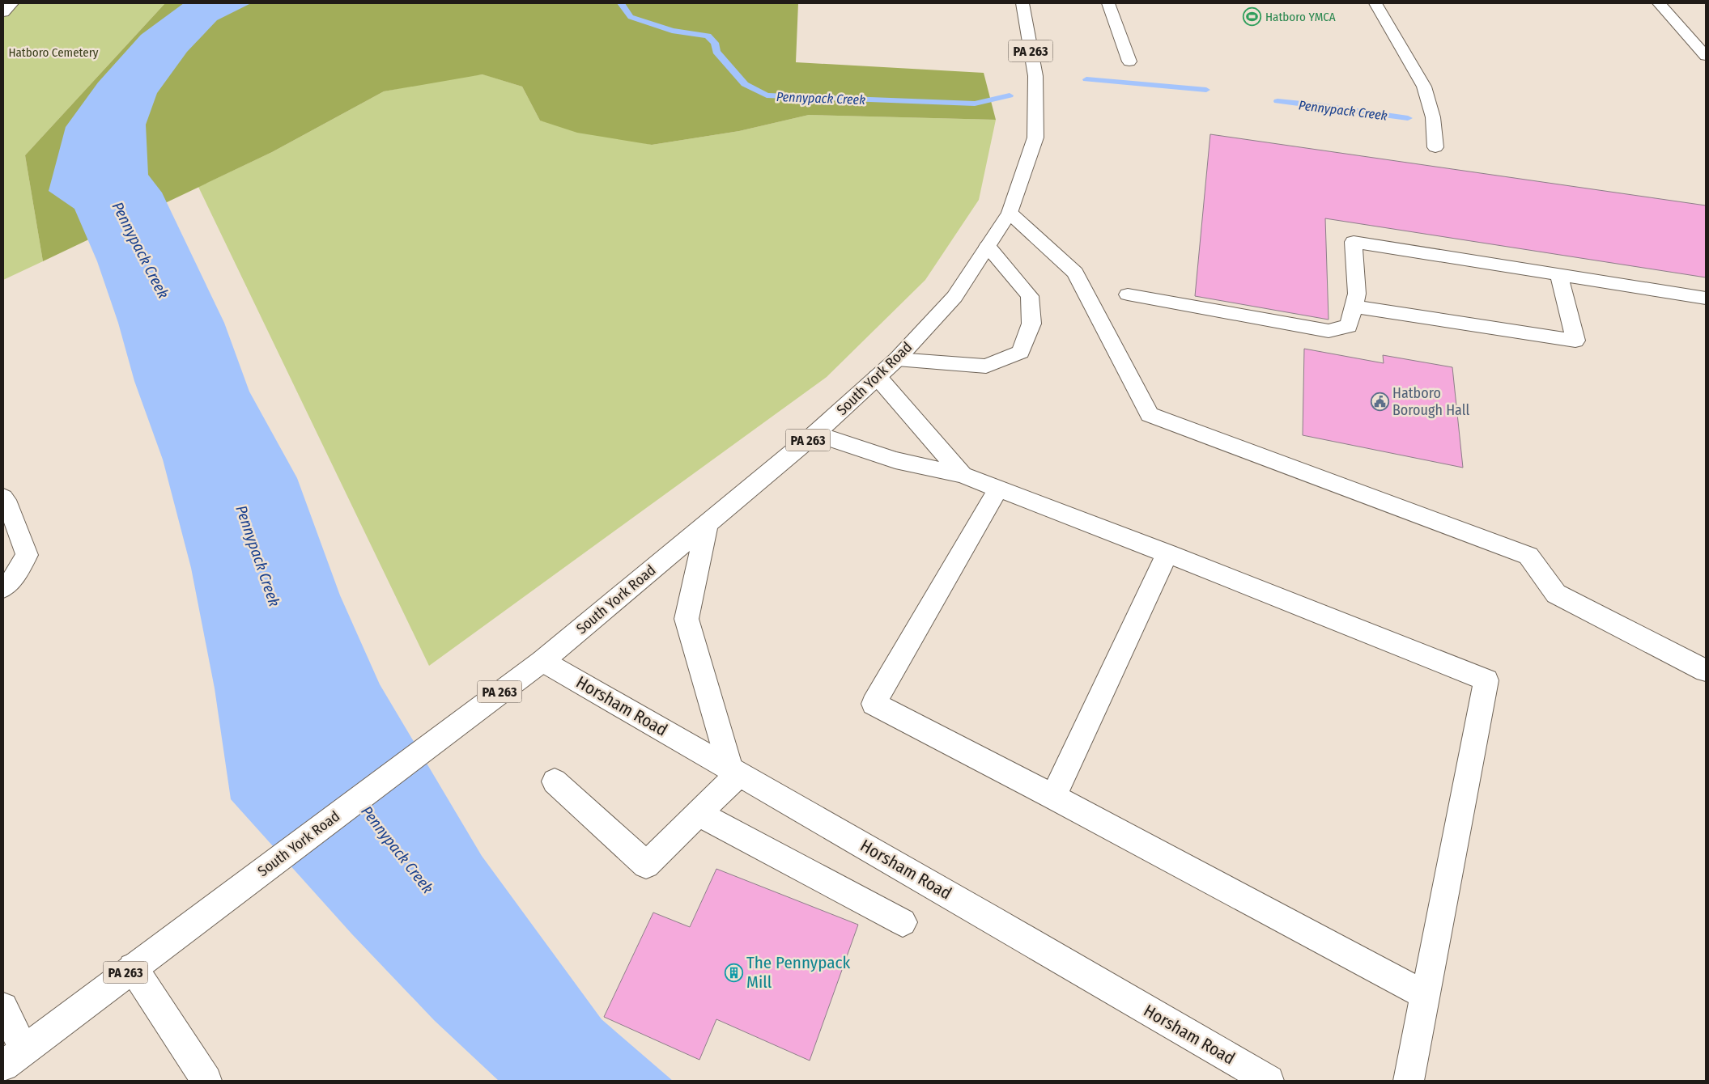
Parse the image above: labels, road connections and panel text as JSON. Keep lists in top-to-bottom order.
{
  "streets": {
    "main road": ["PA 263", "South York Road", "Horsham Road"]
  },
  "crossings": [
    ["South York Road", "Horsham Road"]
  ],
  "water": ["Pennypack Creek"],
  "parks": ["Hatboro Cemetery"],
  "places": {
    "sports": ["Hatboro YMCA"],
    "public building": ["Hatboro Borough Hall"],
    "building": ["The Pennypack Mill"]
  }
}
